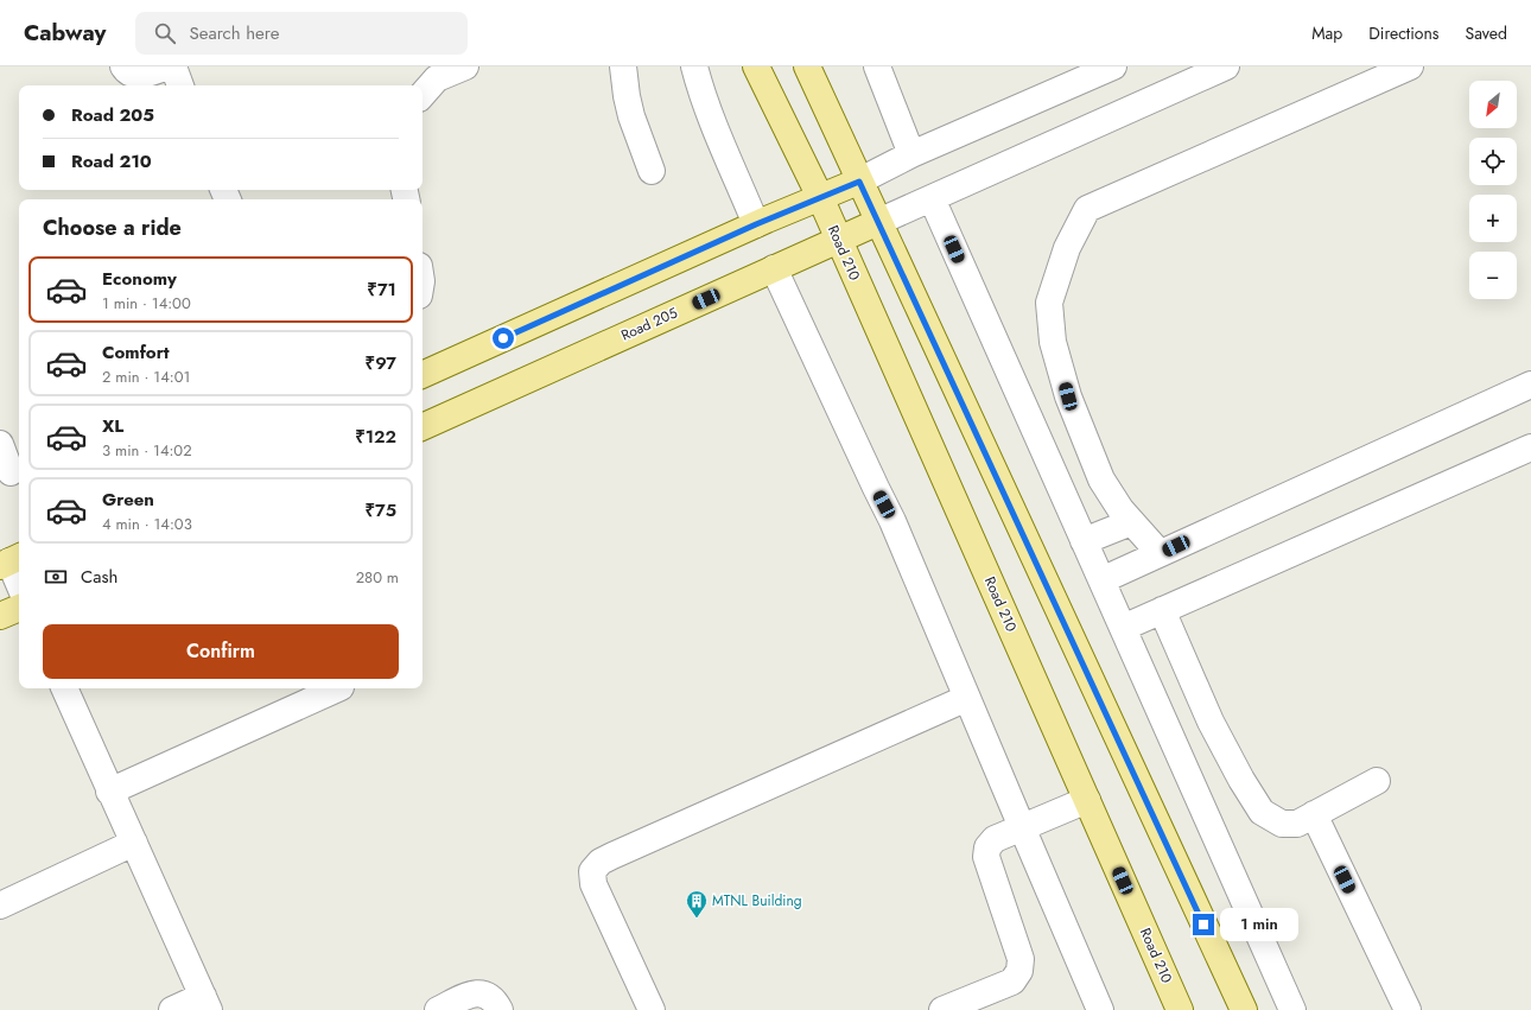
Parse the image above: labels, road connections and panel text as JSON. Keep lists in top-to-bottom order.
{
  "streets": {
    "main road": ["Road 210", "Road 205"]
  },
  "crossings": [
    ["Road 210", "Road 205"]
  ],
  "places": {
    "building": ["MTNL Building"]
  },
  "north": "bottom left",
  "page": {
    "header": "Cabway",
    "search": "Search here",
    "nav": ["Map", "Directions", "Saved"],
    "map_buttons": ["+", "−"],
    "banner": ["Road 205", "Road 210"],
    "heading": "Choose a ride",
    "list": [
      {
        "name": "Economy",
        "note": "1 min · 14:00",
        "value": "₹71"
      },
      {
        "name": "Comfort",
        "note": "2 min · 14:01",
        "value": "₹97"
      },
      {
        "name": "XL",
        "note": "3 min · 14:02",
        "value": "₹122"
      },
      {
        "name": "Green",
        "note": "4 min · 14:03",
        "value": "₹75"
      }
    ],
    "pay": ["Cash", "280 m"],
    "buttons": "Confirm",
    "bubble": "1 min"
  }
}
